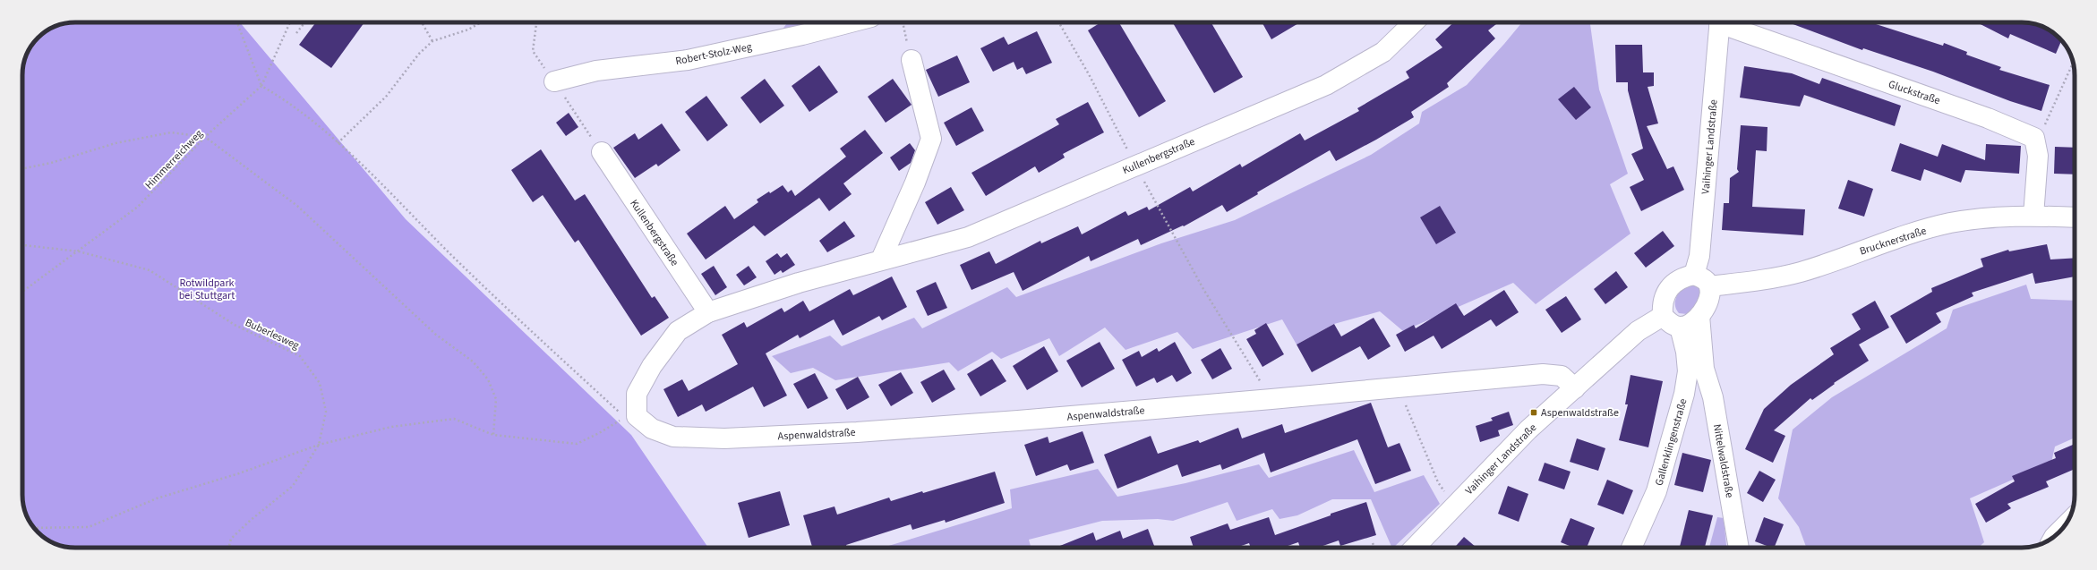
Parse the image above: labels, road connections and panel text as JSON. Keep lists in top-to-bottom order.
{
  "streets": {
    "street": [
      "Robert-Stolz-Weg",
      "Gluckstraße",
      "Vaihinger Landstraße",
      "Kullenbergstraße",
      "Brucknerstraße",
      "Aspenwaldstraße",
      "Gallenklingenstraße",
      "Nittelwaldstraße"
    ],
    "path": ["Himmerreichweg", "Buberlesweg"]
  },
  "crossings": [
    ["Vaihinger Landstraße", "Brucknerstraße"],
    ["Vaihinger Landstraße", "Aspenwaldstraße"],
    ["Vaihinger Landstraße", "Gallenklingenstraße"],
    ["Vaihinger Landstraße", "Nittelwaldstraße"],
    ["Kullenbergstraße", "Aspenwaldstraße"],
    ["Himmerreichweg", "Buberlesweg"],
    ["Brucknerstraße", "Gallenklingenstraße"],
    ["Brucknerstraße", "Nittelwaldstraße"],
    ["Gallenklingenstraße", "Nittelwaldstraße"]
  ],
  "parks": ["Rotwildpark bei Stuttgart"],
  "places": {
    "transit": ["Aspenwaldstraße"]
  }
}
